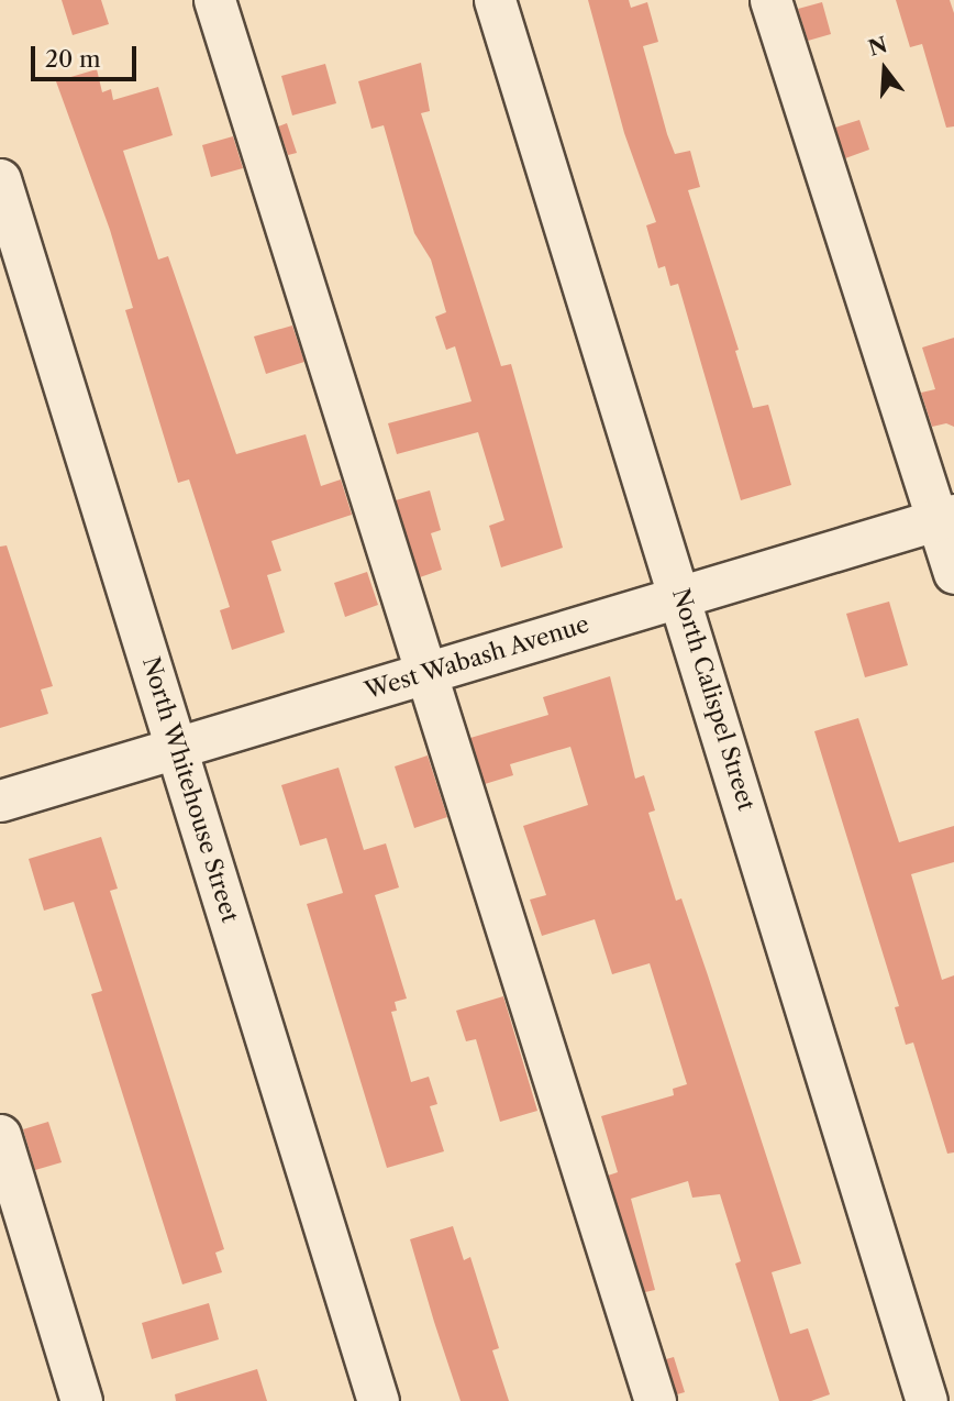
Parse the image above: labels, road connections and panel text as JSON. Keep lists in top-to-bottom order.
{
  "streets": {
    "street": ["West Wabash Avenue", "North Calispel Street", "North Whitehouse Street"]
  },
  "crossings": [
    ["West Wabash Avenue", "North Calispel Street"],
    ["West Wabash Avenue", "North Whitehouse Street"]
  ],
  "scale_bar": "20 m",
  "north": "top"
}
